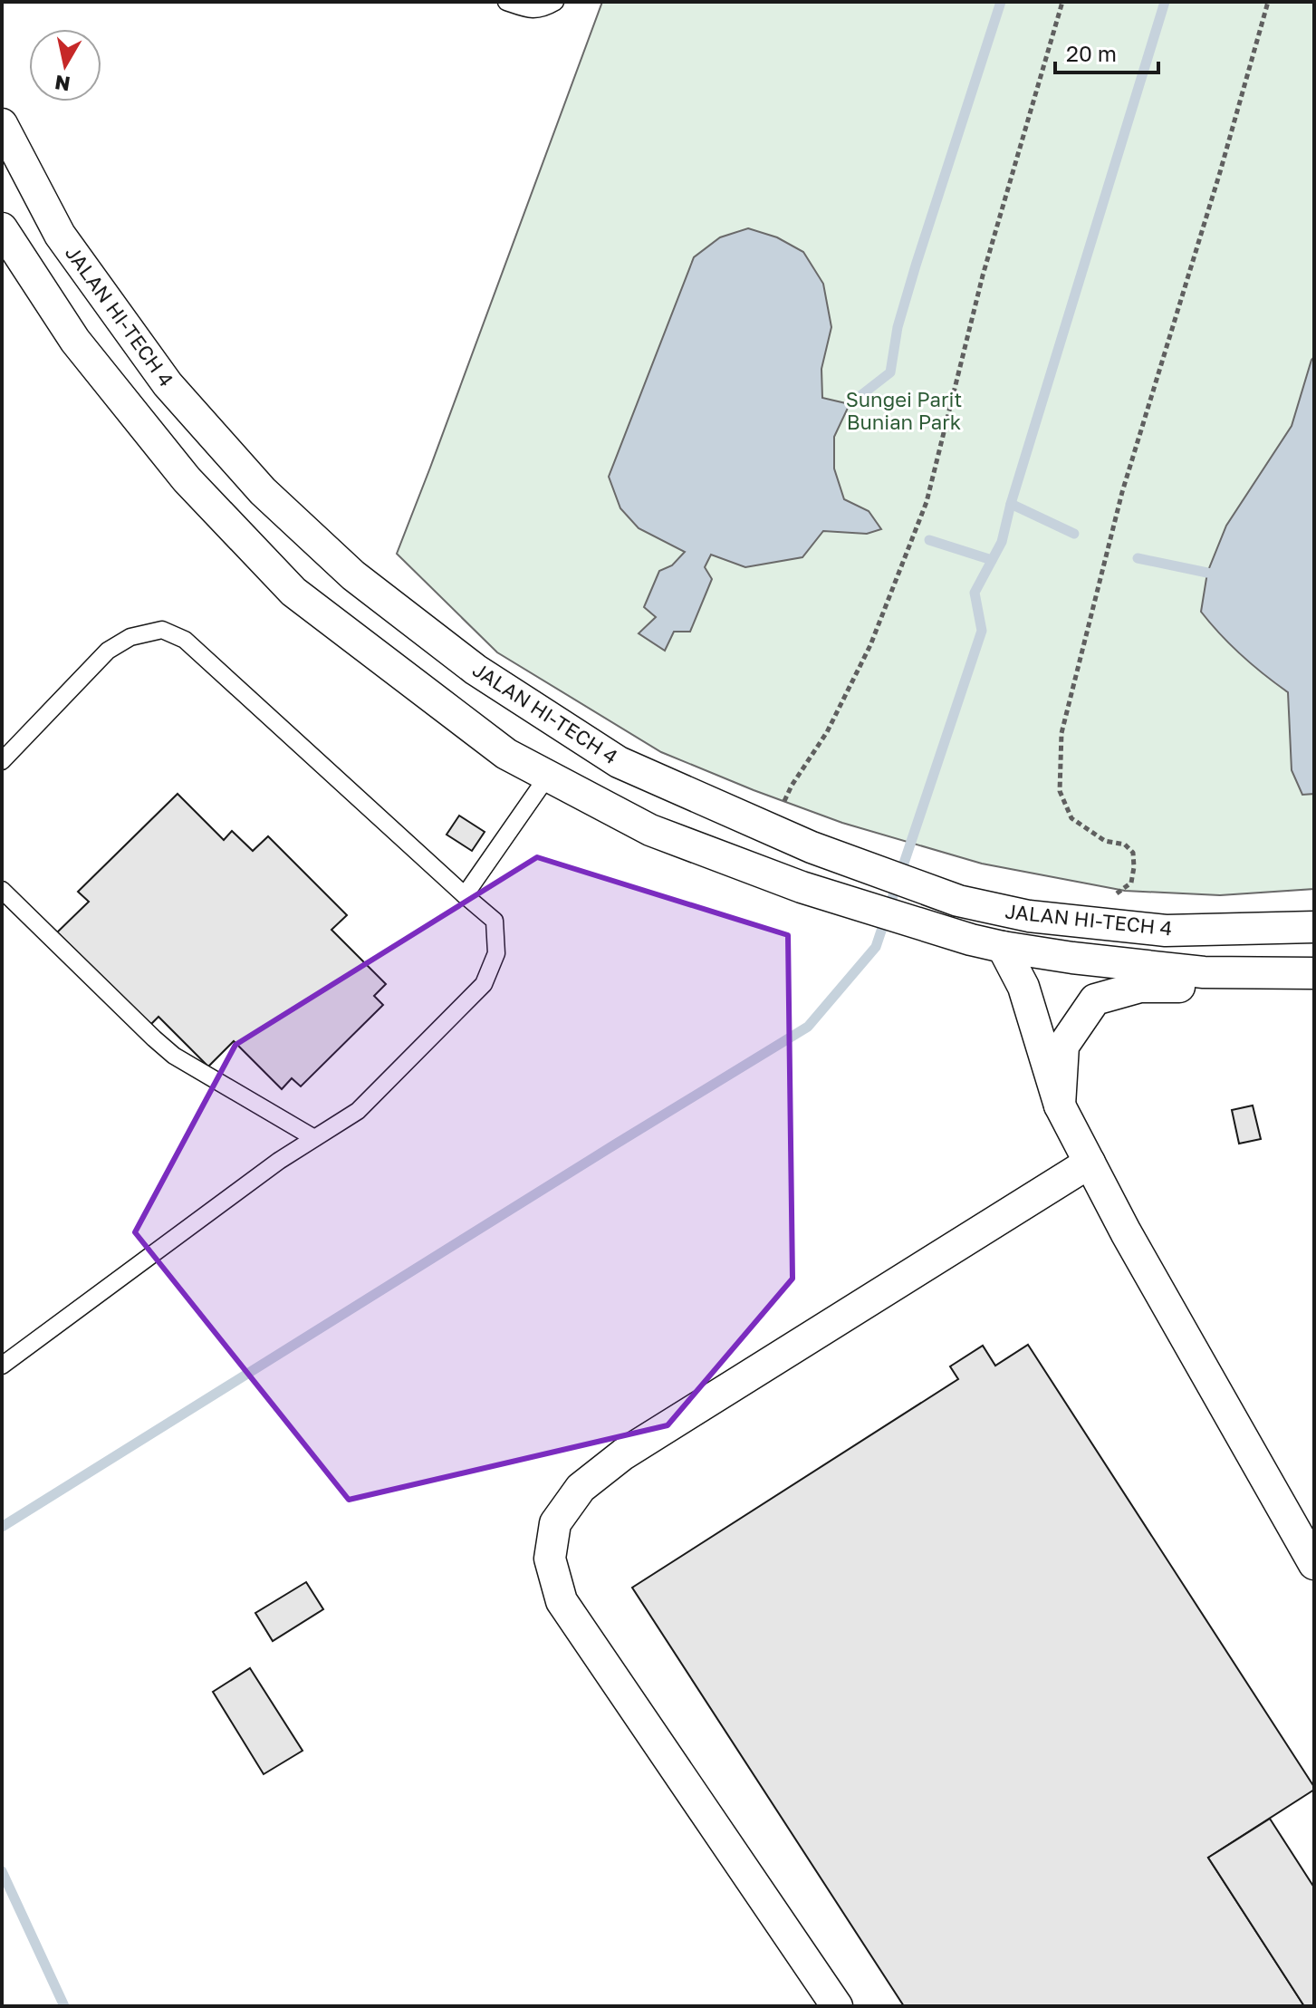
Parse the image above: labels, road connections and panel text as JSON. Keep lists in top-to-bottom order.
{
  "streets": {
    "street": ["JALAN HI-TECH 4"]
  },
  "parks": ["Sungei Parit Bunian Park"],
  "scale_bar": "20 m",
  "north": "bottom"
}
